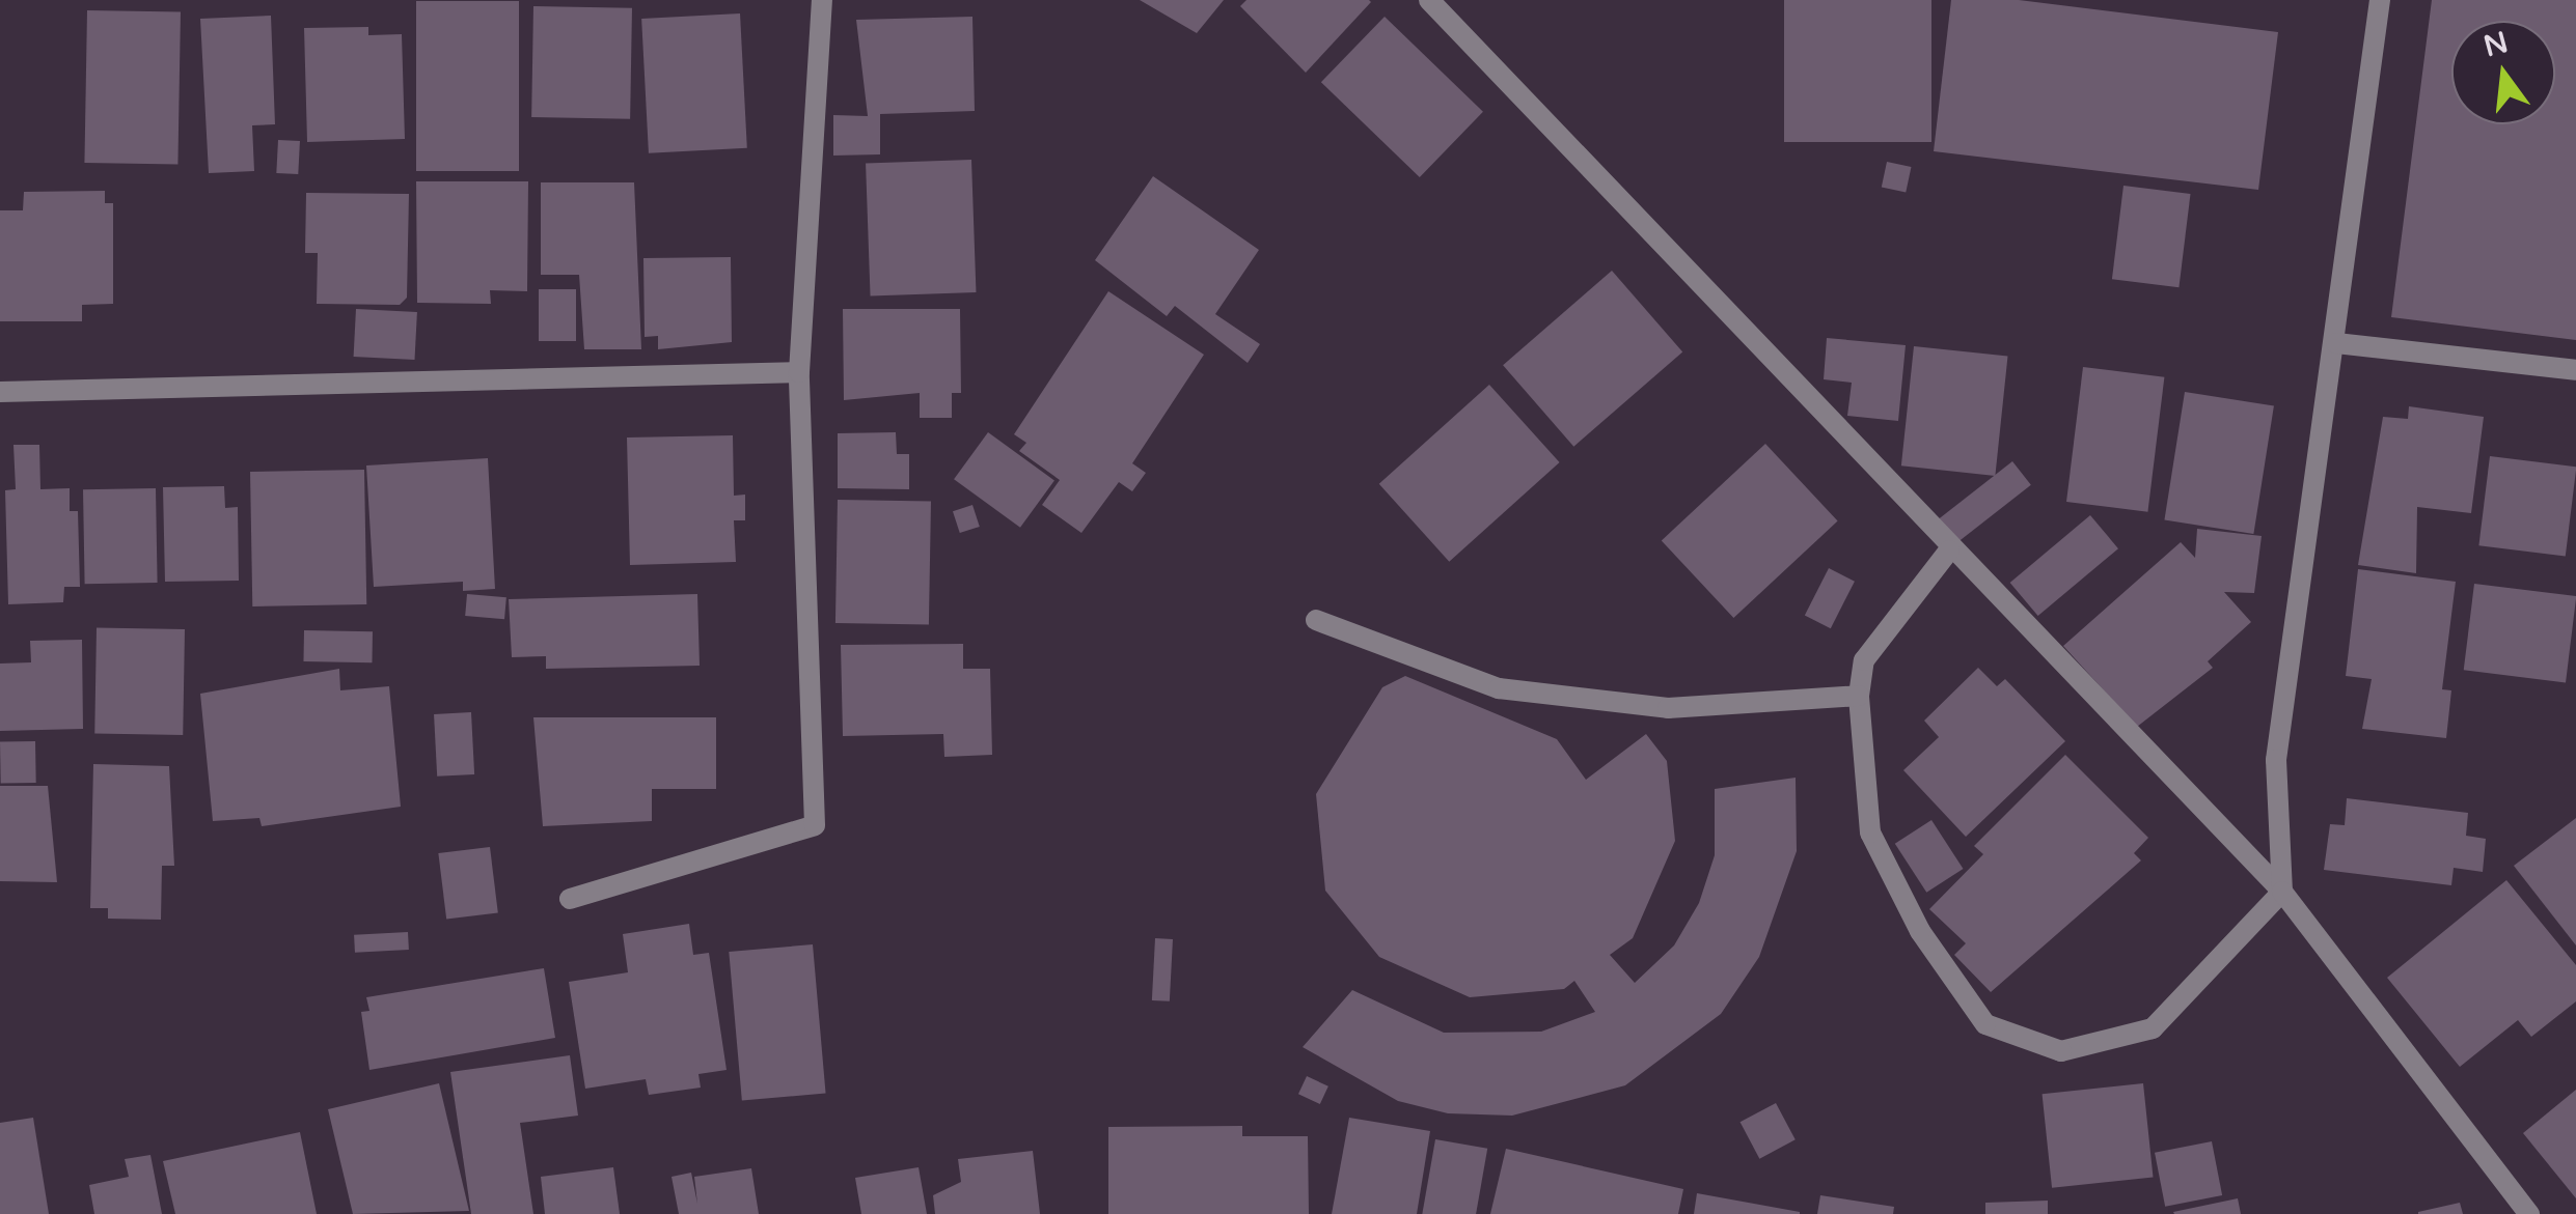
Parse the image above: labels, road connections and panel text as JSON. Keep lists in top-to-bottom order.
{
  "north": "top"
}
